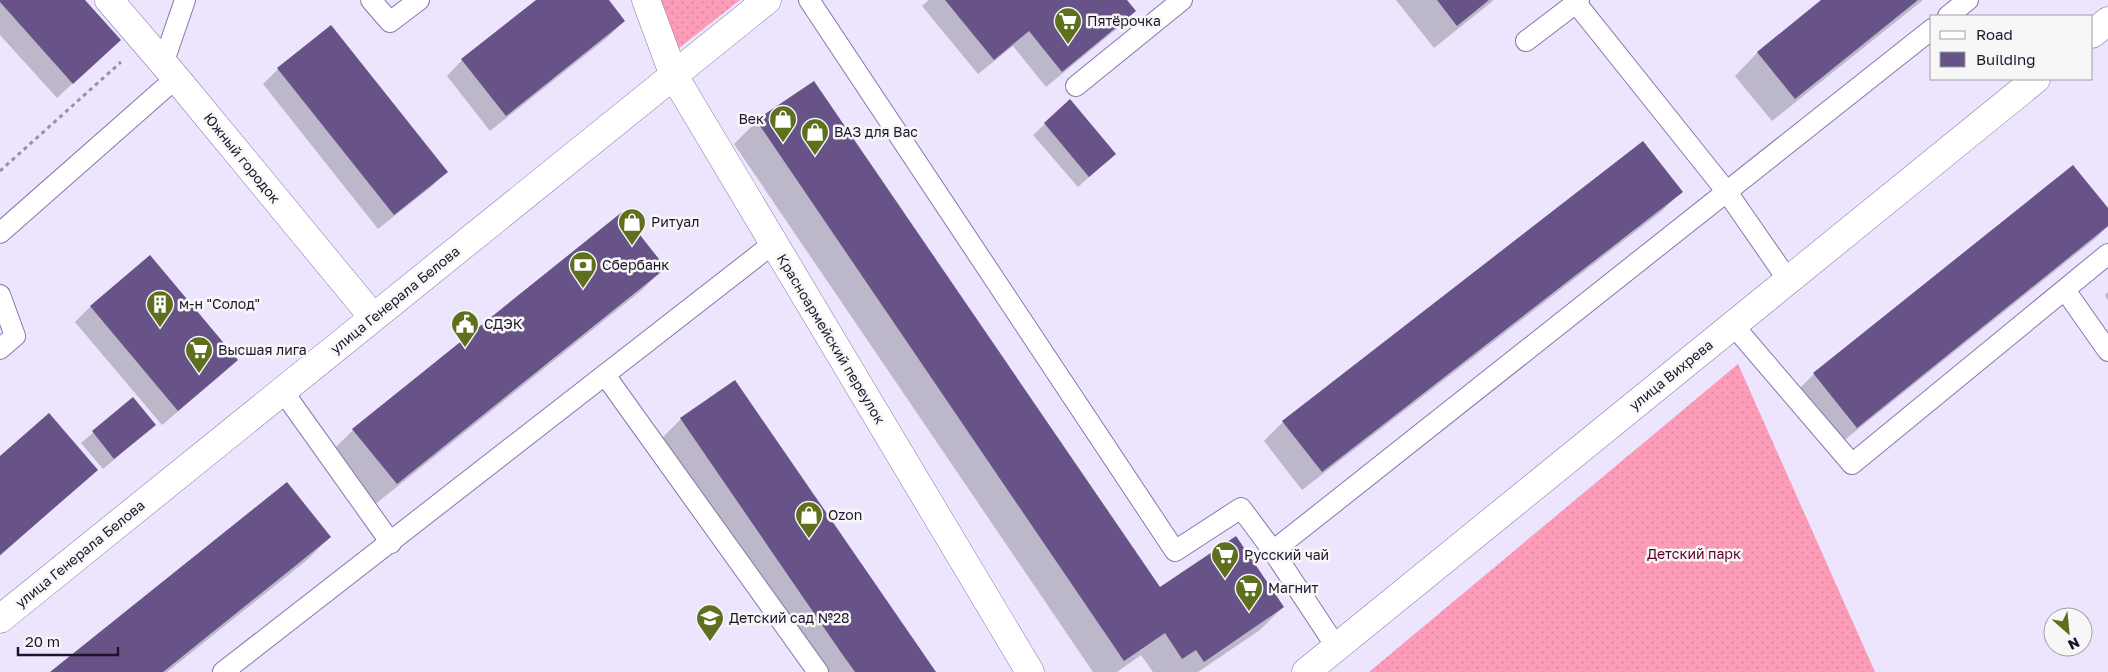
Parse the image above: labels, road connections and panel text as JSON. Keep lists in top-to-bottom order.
{
  "streets": {
    "street": [
      "Южный городок",
      "улица Генерала Белова",
      "Красноармейский переулок",
      "улица Вихрева"
    ]
  },
  "crossings": [
    ["Южный городок", "улица Генерала Белова"],
    ["улица Генерала Белова", "Красноармейский переулок"]
  ],
  "parks": ["Детский парк"],
  "places": {
    "supermarket": [
      "Пятёрочка",
      "Высшая лига",
      "Русский чай",
      "Магнит"
    ],
    "shop": [
      "Век",
      "ВАЗ для Вас",
      "Ритуал",
      "Ozon"
    ],
    "bank": ["Сбербанк"],
    "building": ["м-н \"Солод\""],
    "public building": ["СДЭК"],
    "school or university": ["Детский сад №28"]
  },
  "legend": ["Road", "Building"],
  "scale_bar": "20 m",
  "north": "bottom right"
}
